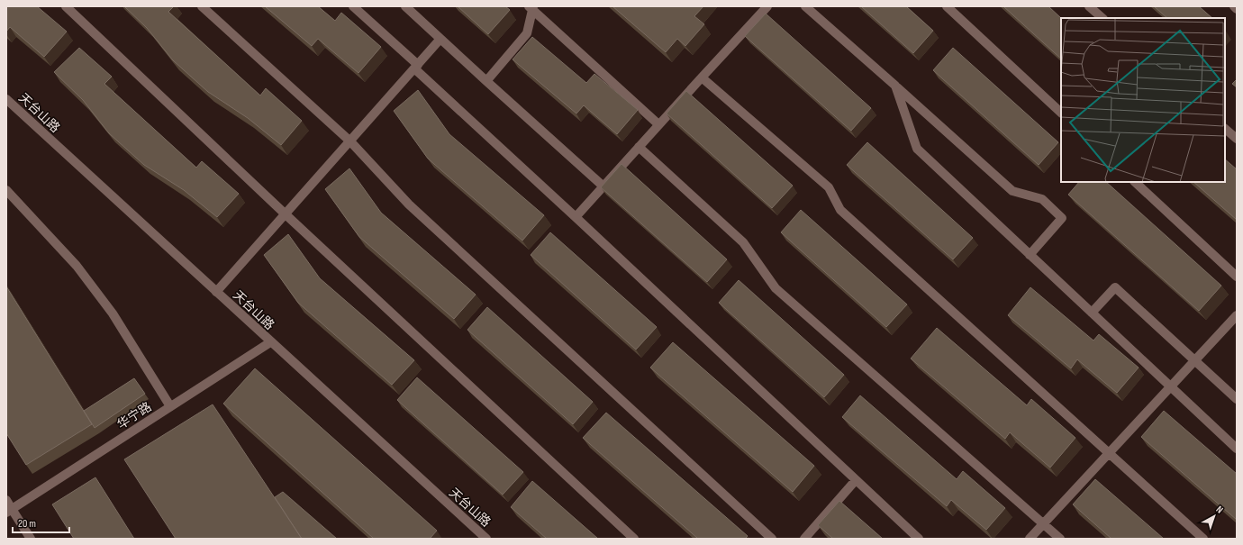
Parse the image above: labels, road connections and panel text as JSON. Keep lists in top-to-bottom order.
{
  "streets": {
    "street": ["天台山路", "华宁路"]
  },
  "crossings": [
    ["天台山路", "华宁路"]
  ],
  "scale_bar": "20 m",
  "north": "top right"
}
